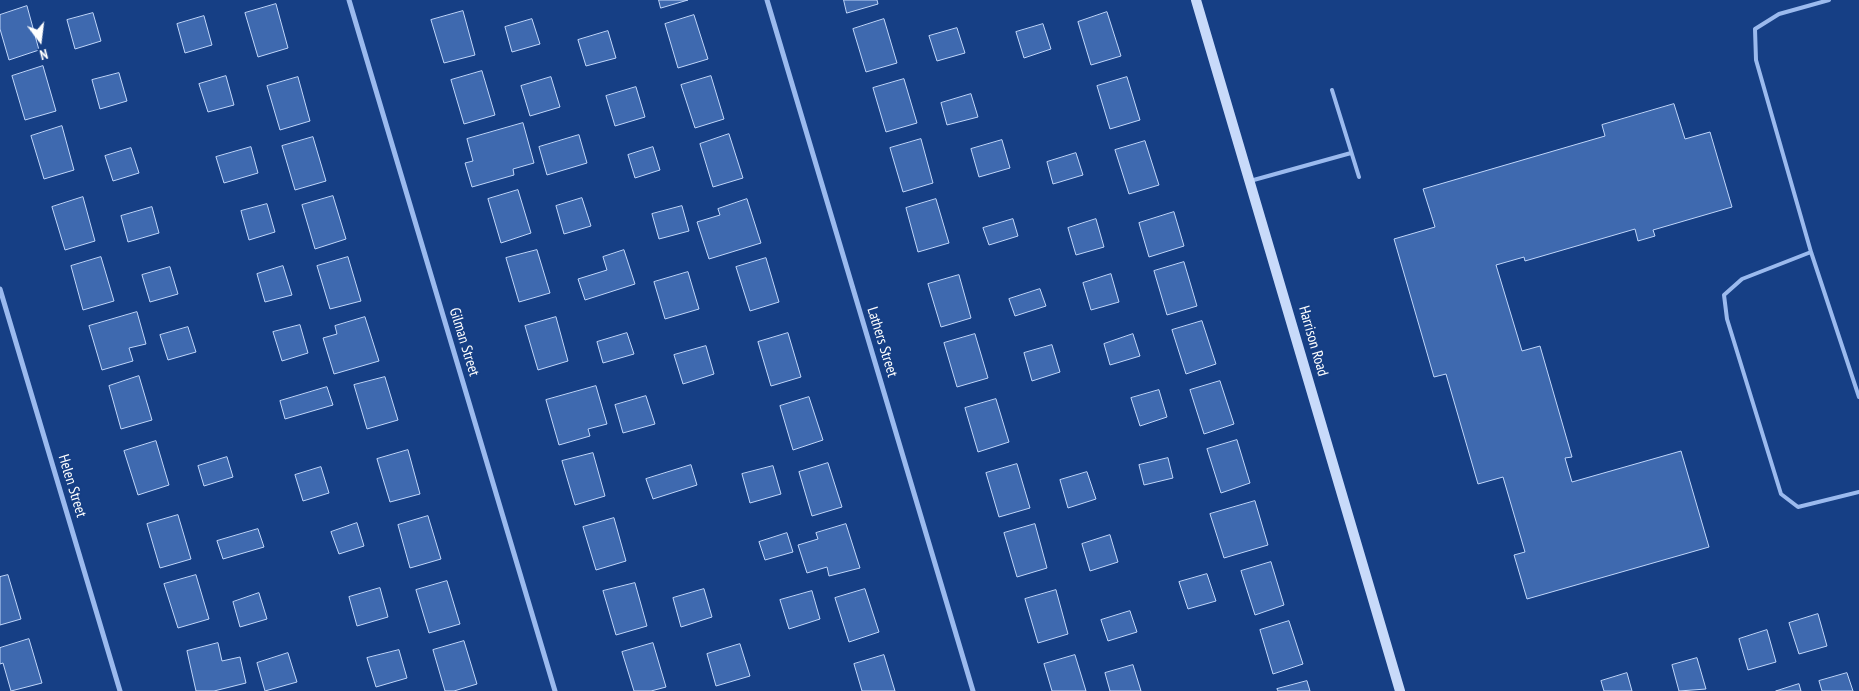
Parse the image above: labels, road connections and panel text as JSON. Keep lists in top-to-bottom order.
{
  "streets": {
    "street": [
      "Harrison Road",
      "Gilman Street",
      "Lathers Street",
      "Helen Street"
    ]
  },
  "north": "bottom"
}
